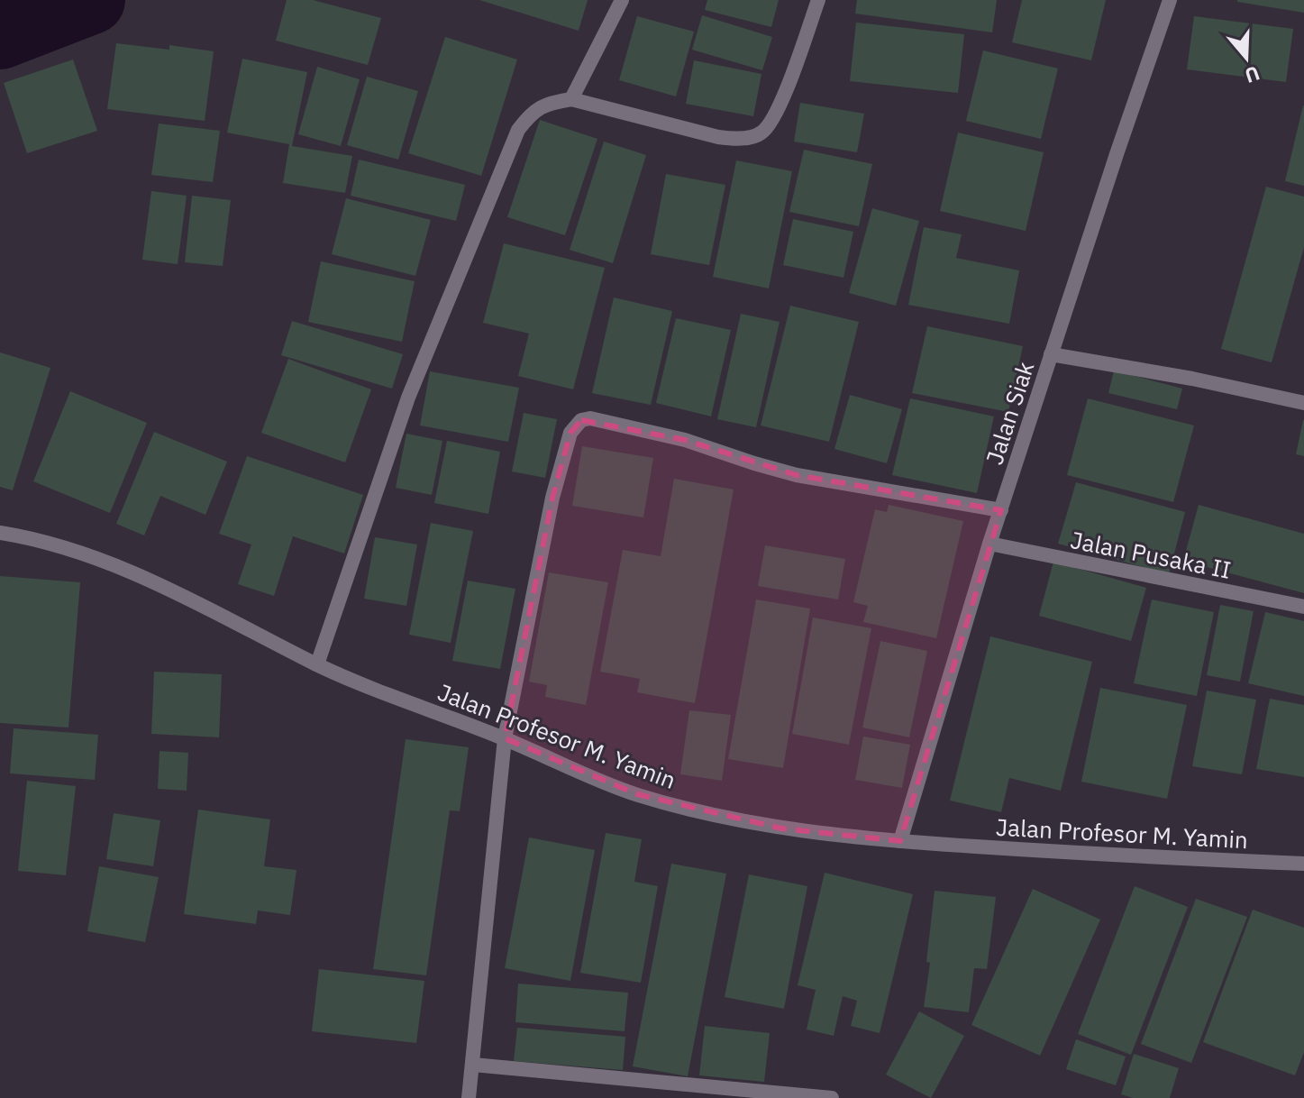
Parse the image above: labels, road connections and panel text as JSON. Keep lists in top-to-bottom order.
{
  "streets": {
    "street": ["Jalan Siak", "Jalan Pusaka II", "Jalan Profesor M. Yamin"]
  },
  "crossings": [
    ["Jalan Siak", "Jalan Pusaka II"],
    ["Jalan Siak", "Jalan Profesor M. Yamin"]
  ],
  "north": "bottom"
}
